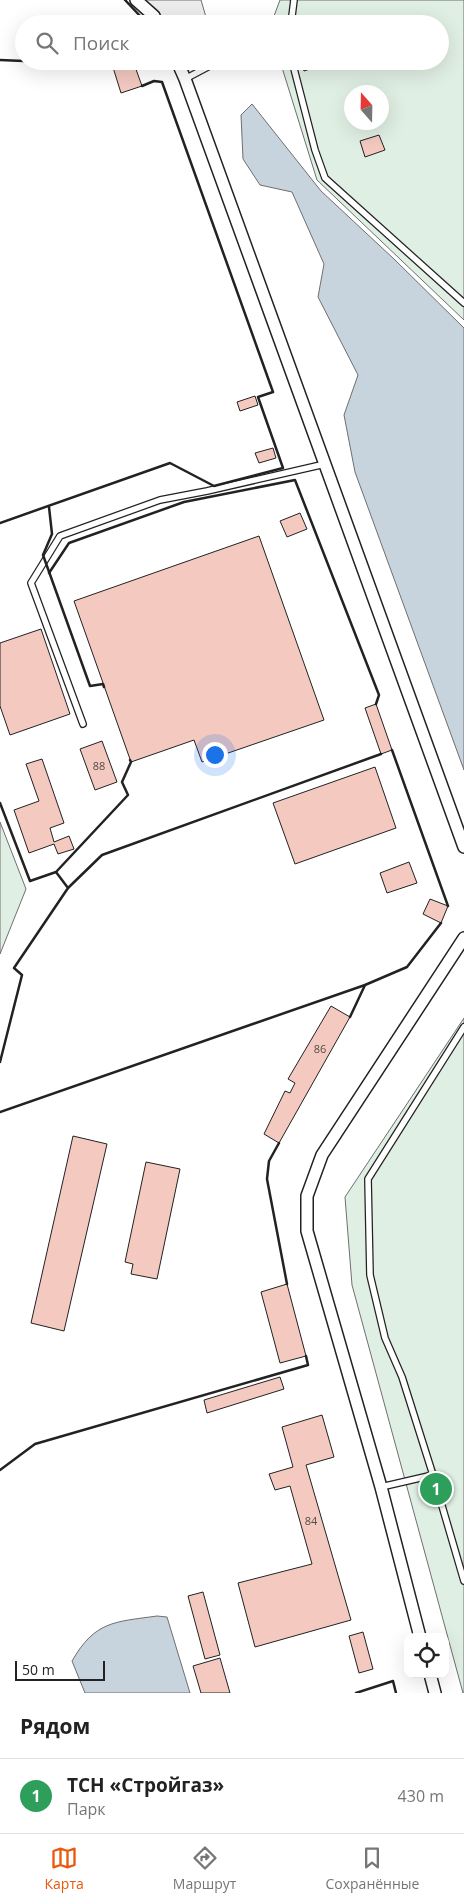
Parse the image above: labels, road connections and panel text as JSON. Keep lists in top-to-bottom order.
{
  "house_numbers": ["88", "86", "84"],
  "scale_bar": "50 m",
  "north": "top",
  "page": {
    "search": "Поиск",
    "pins": "1",
    "scale": "50 m",
    "heading": "Рядом",
    "list": [
      {
        "mark": "1",
        "name": "ТСН «Стройгаз»",
        "note": "Парк",
        "value": "430 m"
      }
    ],
    "nav": ["Карта", "Маршрут", "Сохранённые"]
  }
}
